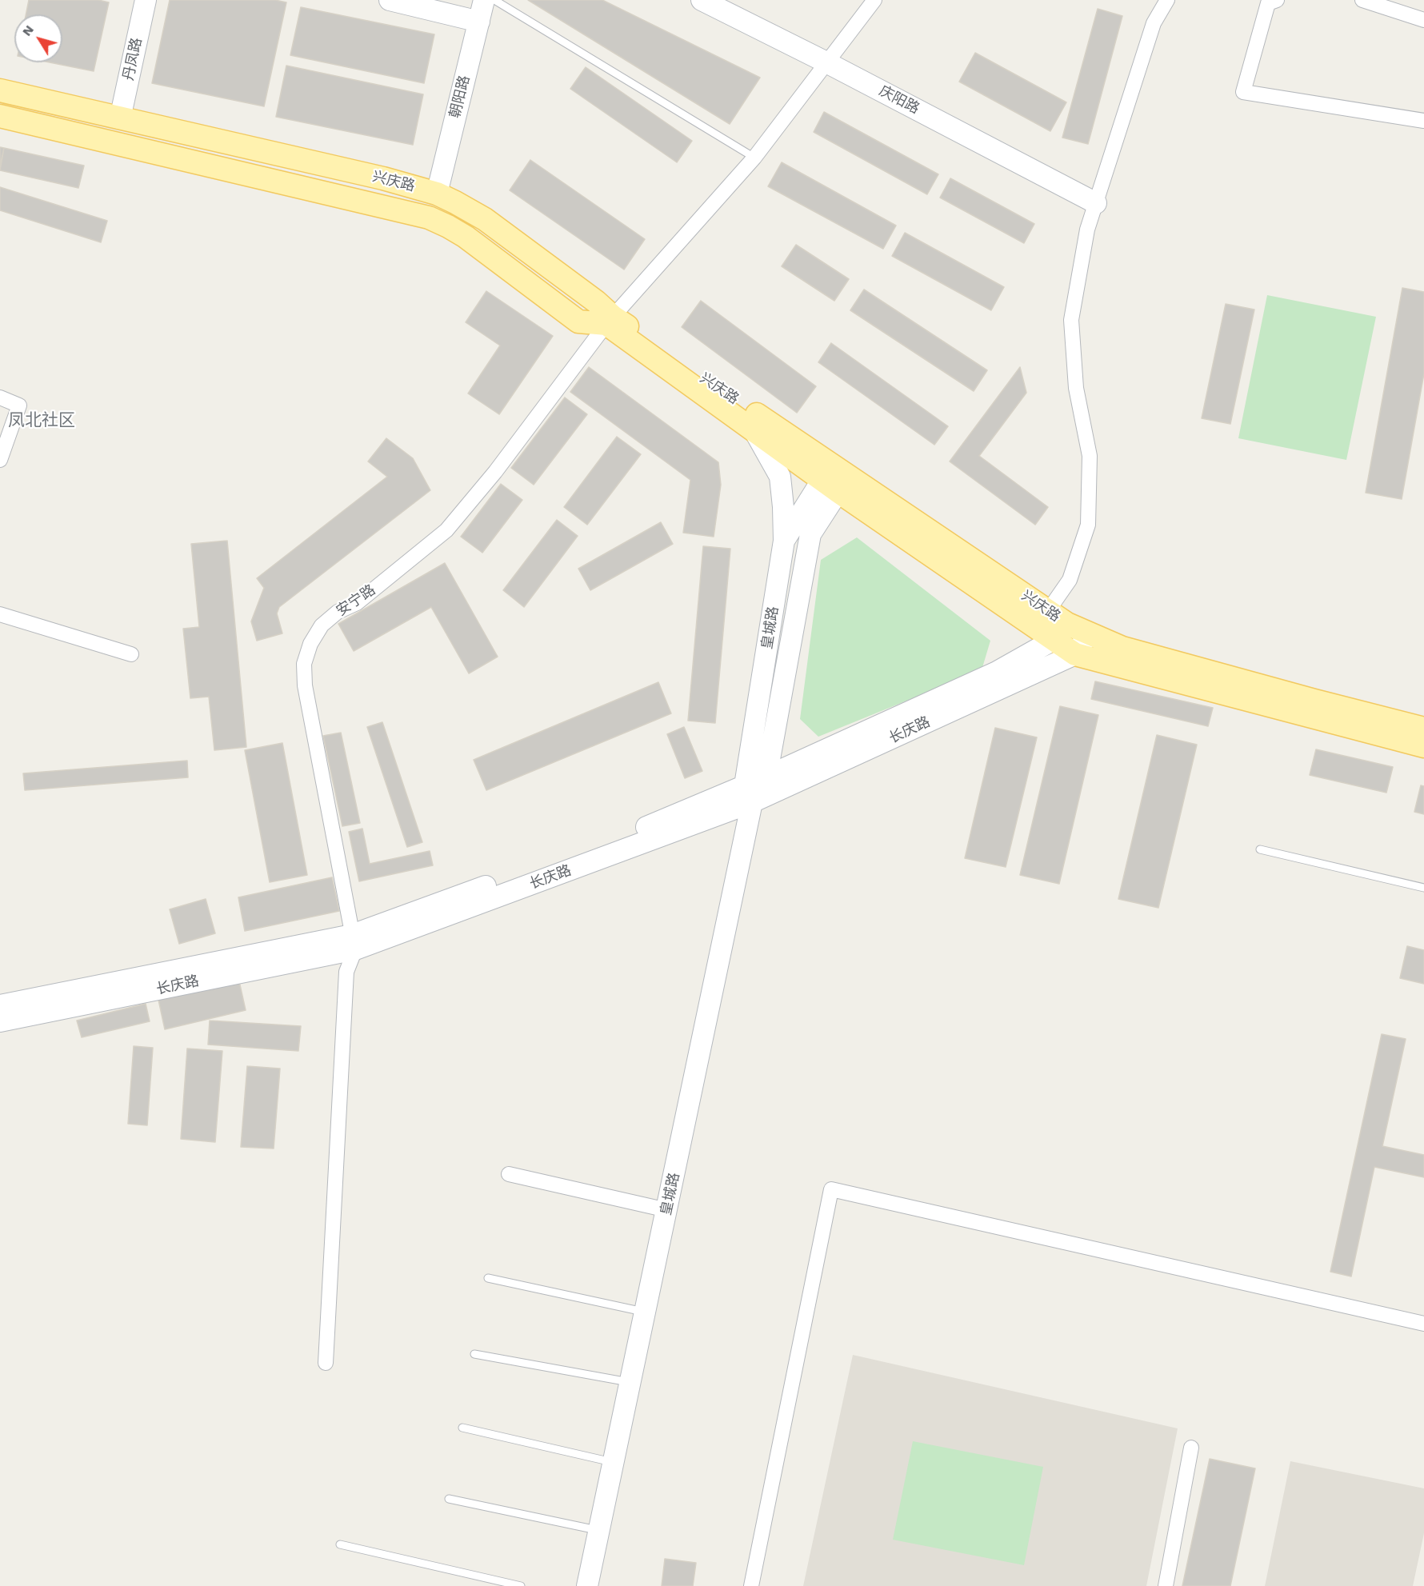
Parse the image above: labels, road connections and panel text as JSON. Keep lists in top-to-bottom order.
{
  "streets": {
    "main road": [
      "丹凤路",
      "朝阳路",
      "庆阳路",
      "兴庆路",
      "皇城路",
      "长庆路"
    ],
    "street": ["安宁路"]
  },
  "crossings": [
    ["丹凤路", "兴庆路"],
    ["朝阳路", "兴庆路"],
    ["庆阳路", "安宁路"],
    ["兴庆路", "安宁路"],
    ["兴庆路", "皇城路"],
    ["兴庆路", "长庆路"],
    ["安宁路", "长庆路"],
    ["皇城路", "长庆路"]
  ],
  "districts": ["凤北社区"],
  "north": "top left"
}
